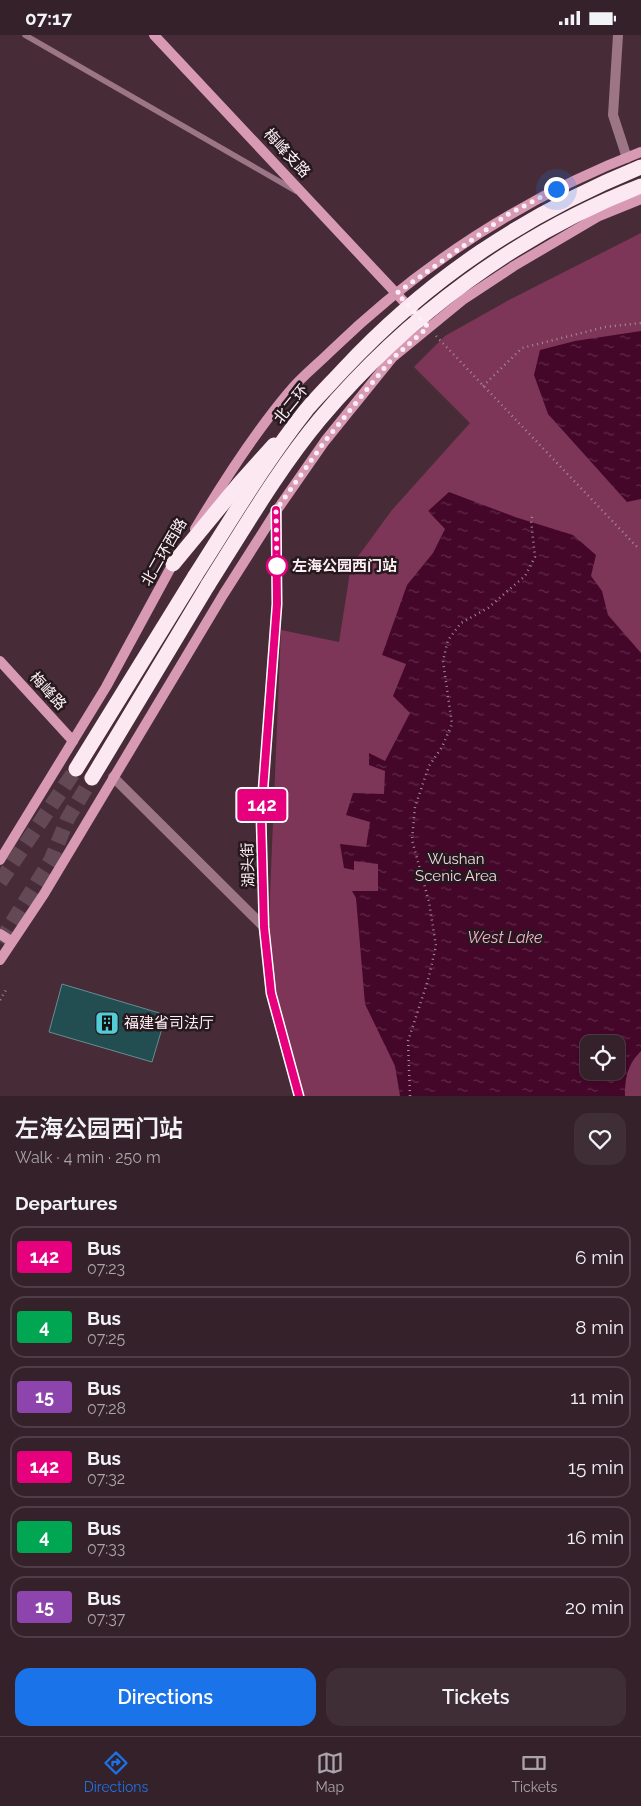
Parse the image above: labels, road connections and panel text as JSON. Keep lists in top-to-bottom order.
{
  "streets": {
    "highway": ["北二环"],
    "main road": ["梅峰支路", "北二环西路", "梅峰路"],
    "street": ["湖头街"]
  },
  "crossings": [
    ["梅峰支路", "北二环西路"],
    ["北二环西路", "梅峰路"]
  ],
  "water": ["West Lake"],
  "parks": ["Wushan Scenic Area"],
  "places": {
    "other": ["左海公园西门站"],
    "building": ["福建省司法厅"]
  },
  "lines": ["bus line 142"],
  "page": {
    "status": "07:17",
    "on_map": "142",
    "heading": [
      ["左海公园西门站", "Walk · 4 min · 250 m"],
      "Departures"
    ],
    "list": [
      {
        "mark": "142",
        "name": "Bus",
        "note": "07:23",
        "value": "6 min"
      },
      {
        "mark": "4",
        "name": "Bus",
        "note": "07:25",
        "value": "8 min"
      },
      {
        "mark": "15",
        "name": "Bus",
        "note": "07:28",
        "value": "11 min"
      },
      {
        "mark": "142",
        "name": "Bus",
        "note": "07:32",
        "value": "15 min"
      },
      {
        "mark": "4",
        "name": "Bus",
        "note": "07:33",
        "value": "16 min"
      },
      {
        "mark": "15",
        "name": "Bus",
        "note": "07:37",
        "value": "20 min"
      }
    ],
    "buttons": ["Directions", "Tickets"],
    "tabs": ["Directions", "Map", "Tickets"]
  }
}
